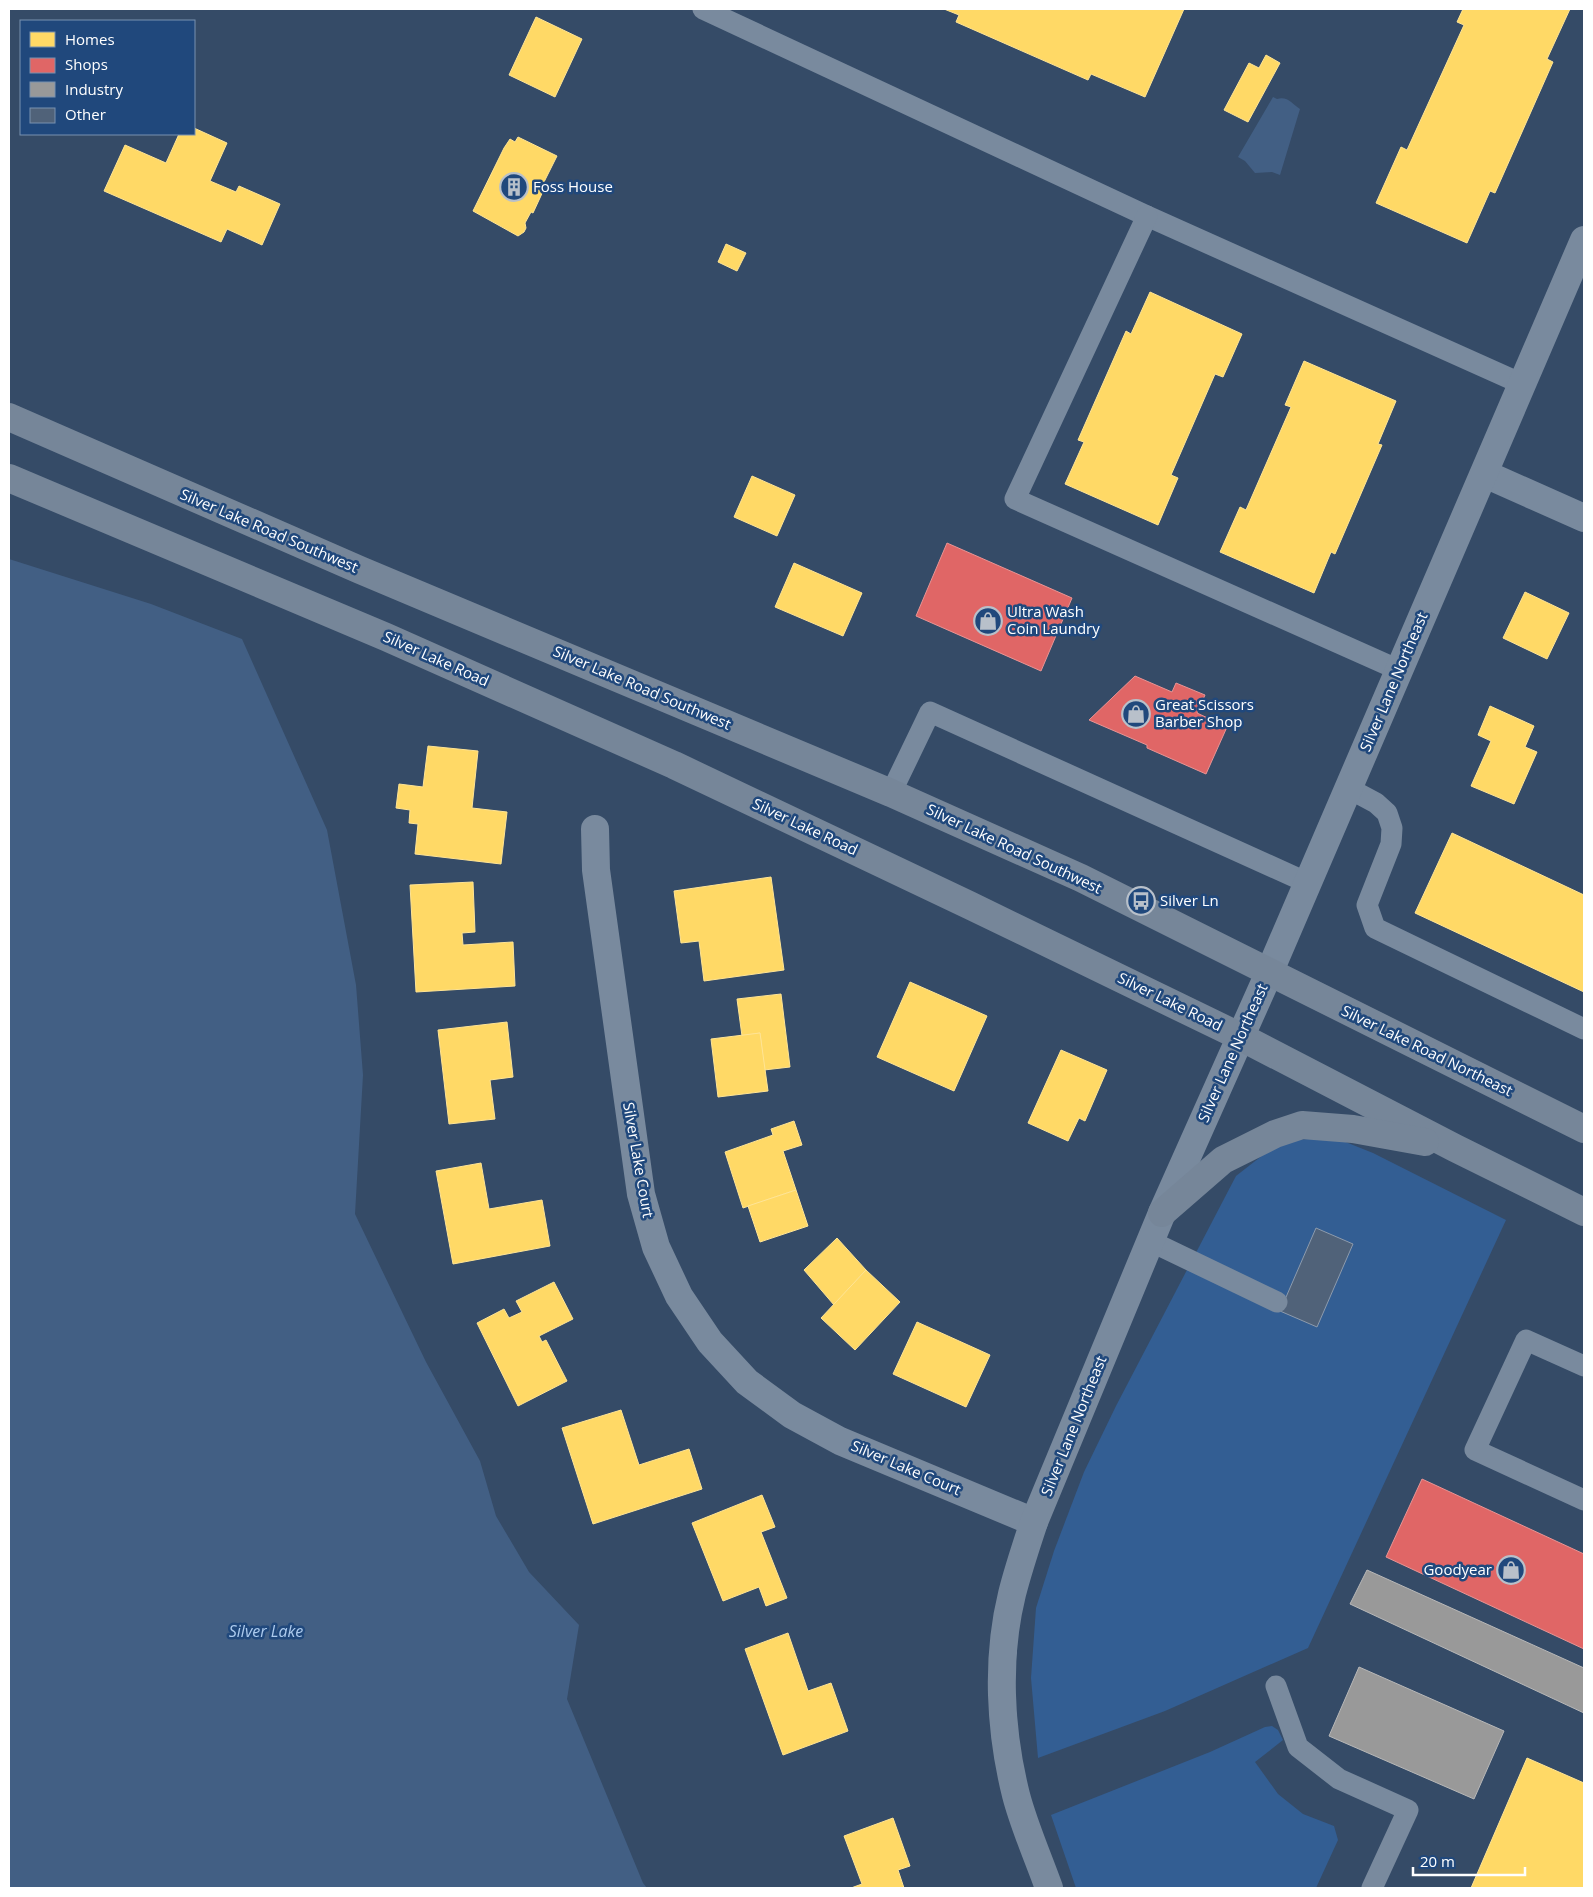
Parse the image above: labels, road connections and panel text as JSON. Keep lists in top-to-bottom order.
{
  "streets": {
    "main road": ["Silver Lake Road Southwest", "Silver Lake Road", "Silver Lake Road Northeast"],
    "street": ["Silver Lane Northeast", "Silver Lake Court"]
  },
  "crossings": [
    ["Silver Lake Road Southwest", "Silver Lane Northeast"],
    ["Silver Lake Road Southwest", "Silver Lake Road Northeast"],
    ["Silver Lake Road", "Silver Lane Northeast"],
    ["Silver Lane Northeast", "Silver Lake Road Northeast"],
    ["Silver Lane Northeast", "Silver Lake Court"]
  ],
  "water": ["Silver Lake"],
  "places": {
    "building": ["Foss House"],
    "shop": ["Ultra Wash Coin Laundry", "Great Scissors Barber Shop", "Goodyear"],
    "bus stop": ["Silver Ln"]
  },
  "legend": [
    "Homes",
    "Shops",
    "Industry",
    "Other"
  ],
  "scale_bar": "20 m"
}
